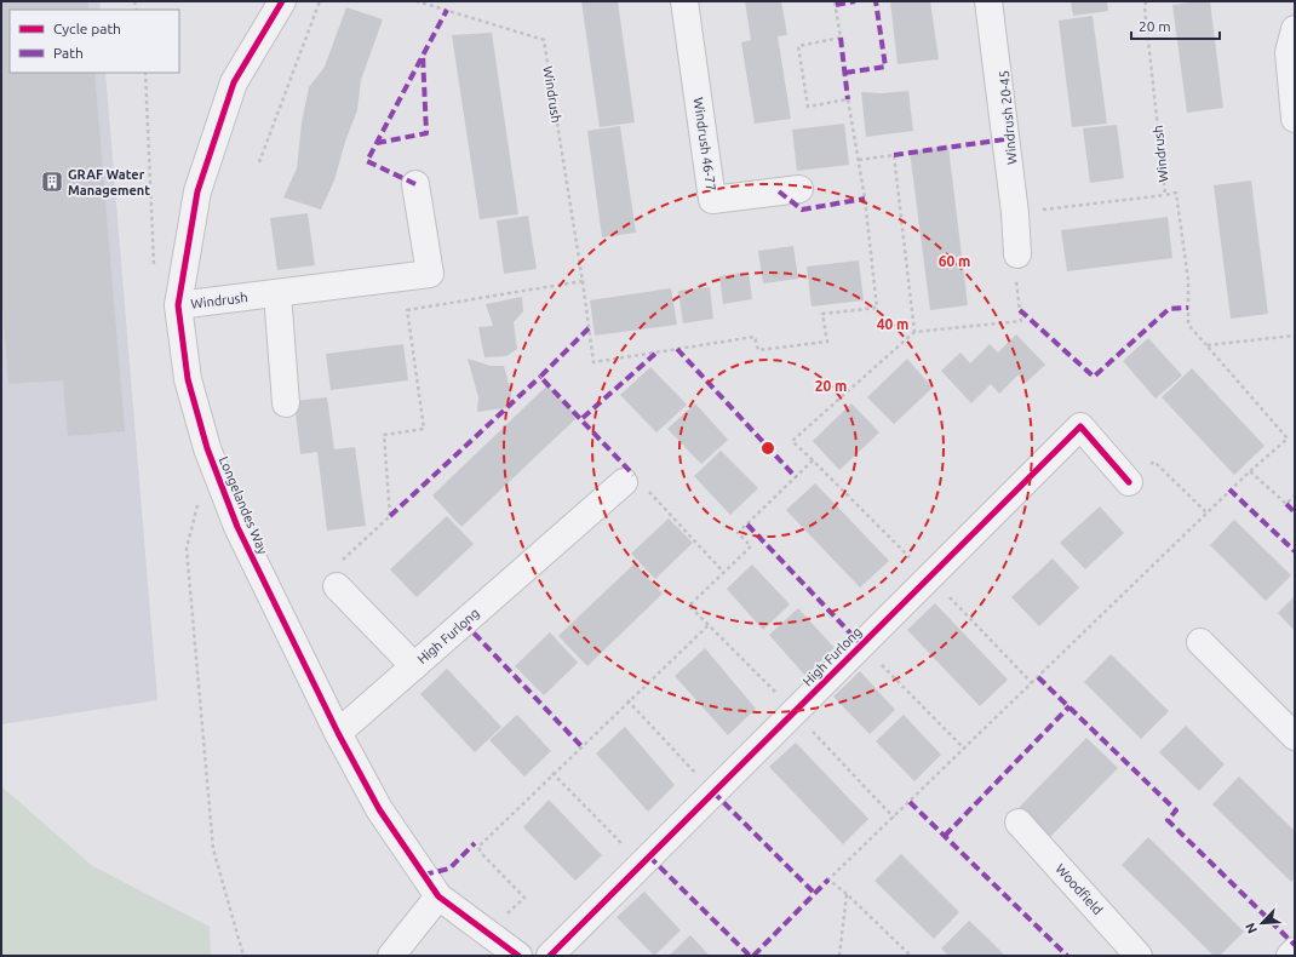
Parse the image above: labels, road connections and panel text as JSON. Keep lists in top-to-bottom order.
{
  "streets": {
    "street": [
      "Windrush",
      "Windrush 20-45",
      "Windrush 46-77",
      "Longelandes Way",
      "High Furlong",
      "Woodfield"
    ]
  },
  "crossings": [
    ["Windrush", "Longelandes Way"],
    ["Longelandes Way", "High Furlong"]
  ],
  "places": {
    "building": ["GRAF Water Management"]
  },
  "legend": ["Cycle path", "Path"],
  "scale_bar": "20 m",
  "north": "bottom left",
  "rings": ["60 m", "40 m", "20 m"]
}
